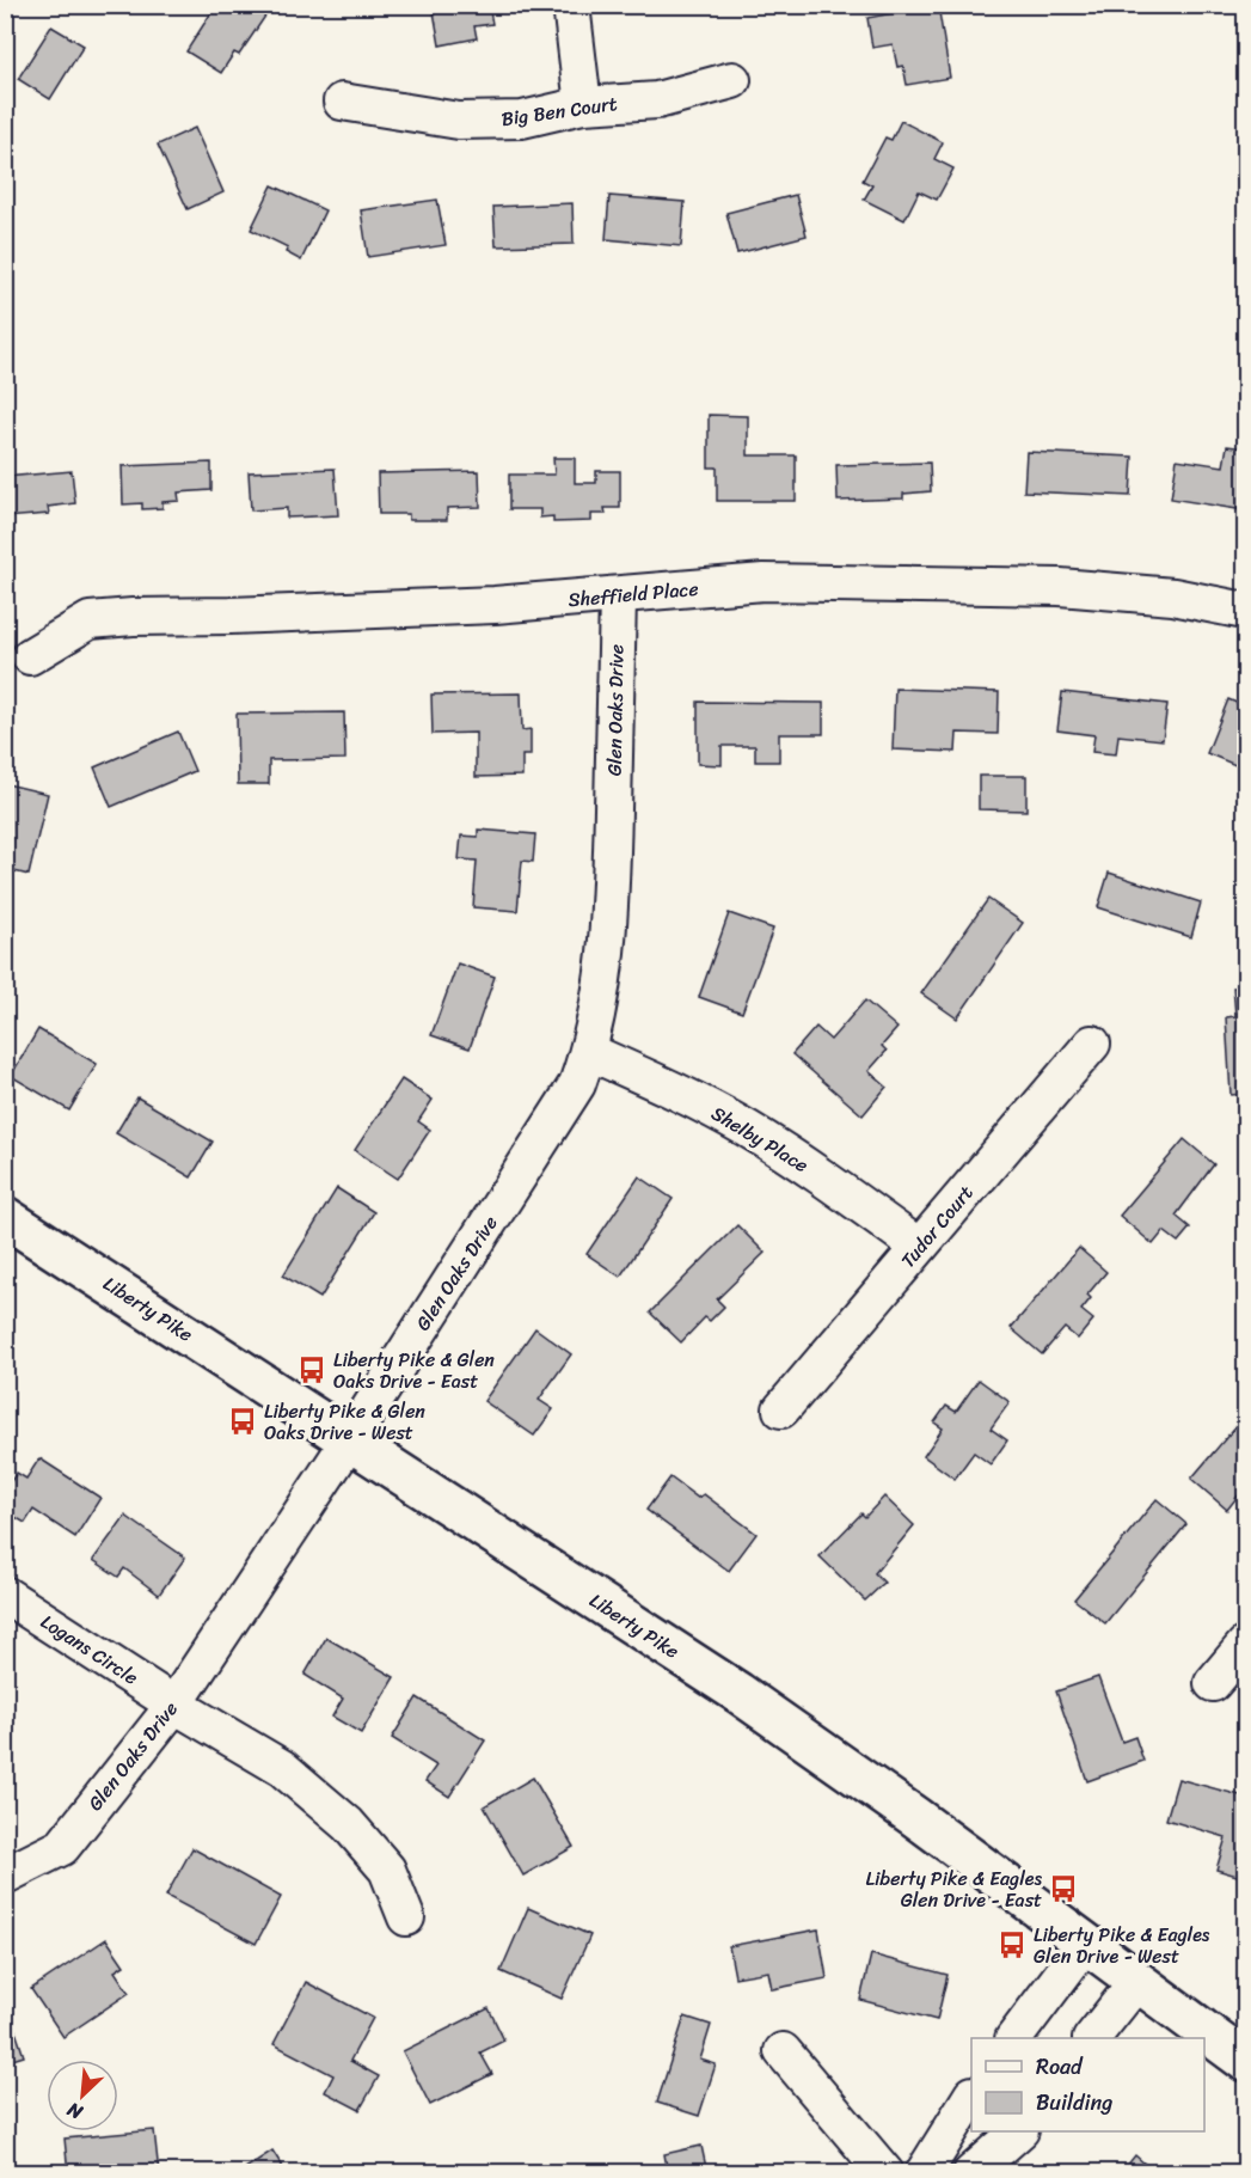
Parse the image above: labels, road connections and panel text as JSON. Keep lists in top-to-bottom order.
{
  "streets": {
    "street": [
      "Big Ben Court",
      "Sheffield Place",
      "Glen Oaks Drive",
      "Shelby Place",
      "Tudor Court",
      "Liberty Pike",
      "Logans Circle"
    ]
  },
  "crossings": [
    ["Sheffield Place", "Glen Oaks Drive"],
    ["Glen Oaks Drive", "Shelby Place"],
    ["Glen Oaks Drive", "Liberty Pike"],
    ["Glen Oaks Drive", "Logans Circle"],
    ["Shelby Place", "Tudor Court"]
  ],
  "places": {
    "bus stop": [
      "Liberty Pike & Glen Oaks Drive - East",
      "Liberty Pike & Glen Oaks Drive - West",
      "Liberty Pike & Eagles Glen Drive - East",
      "Liberty Pike & Eagles Glen Drive - West"
    ]
  },
  "legend": ["Road", "Building"],
  "north": "bottom left"
}
